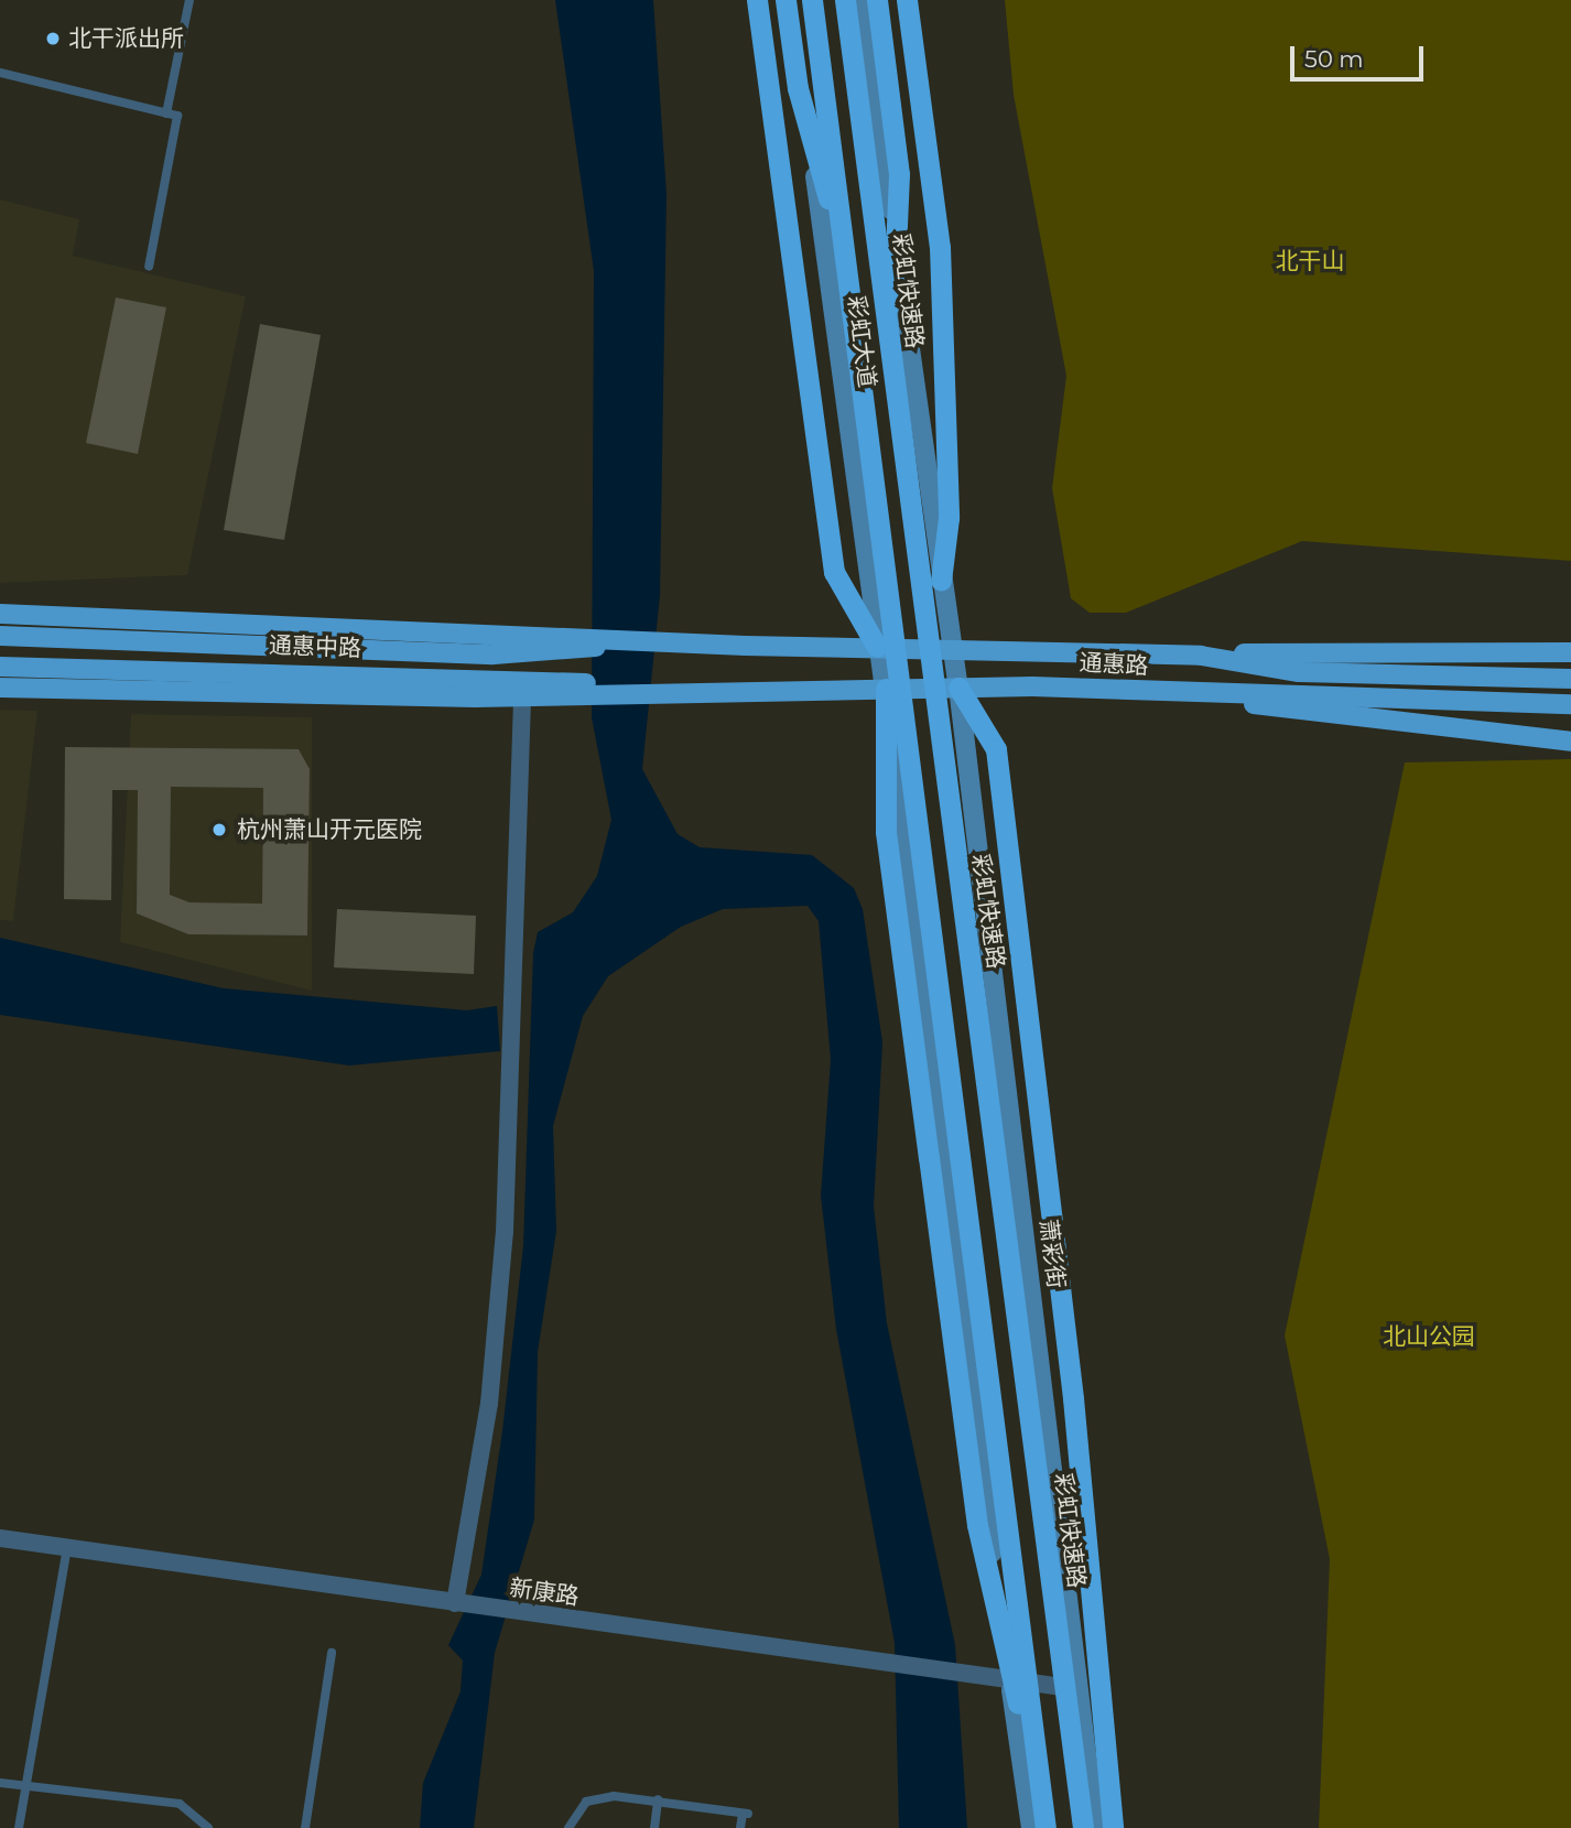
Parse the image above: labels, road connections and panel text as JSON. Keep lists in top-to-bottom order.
{
  "streets": {
    "highway": ["彩虹快速路"],
    "main road": [
      "彩虹大道",
      "通惠中路",
      "通惠路",
      "萧彩街"
    ],
    "street": ["新康路"]
  },
  "crossings": [
    ["彩虹大道", "通惠路"],
    ["彩虹大道", "萧彩街"],
    ["通惠中路", "通惠路"],
    ["通惠路", "萧彩街"],
    ["萧彩街", "新康路"]
  ],
  "parks": ["北干山", "北山公园"],
  "places": ["北干派出所", "杭州萧山开元医院"],
  "scale_bar": "50 m"
}
